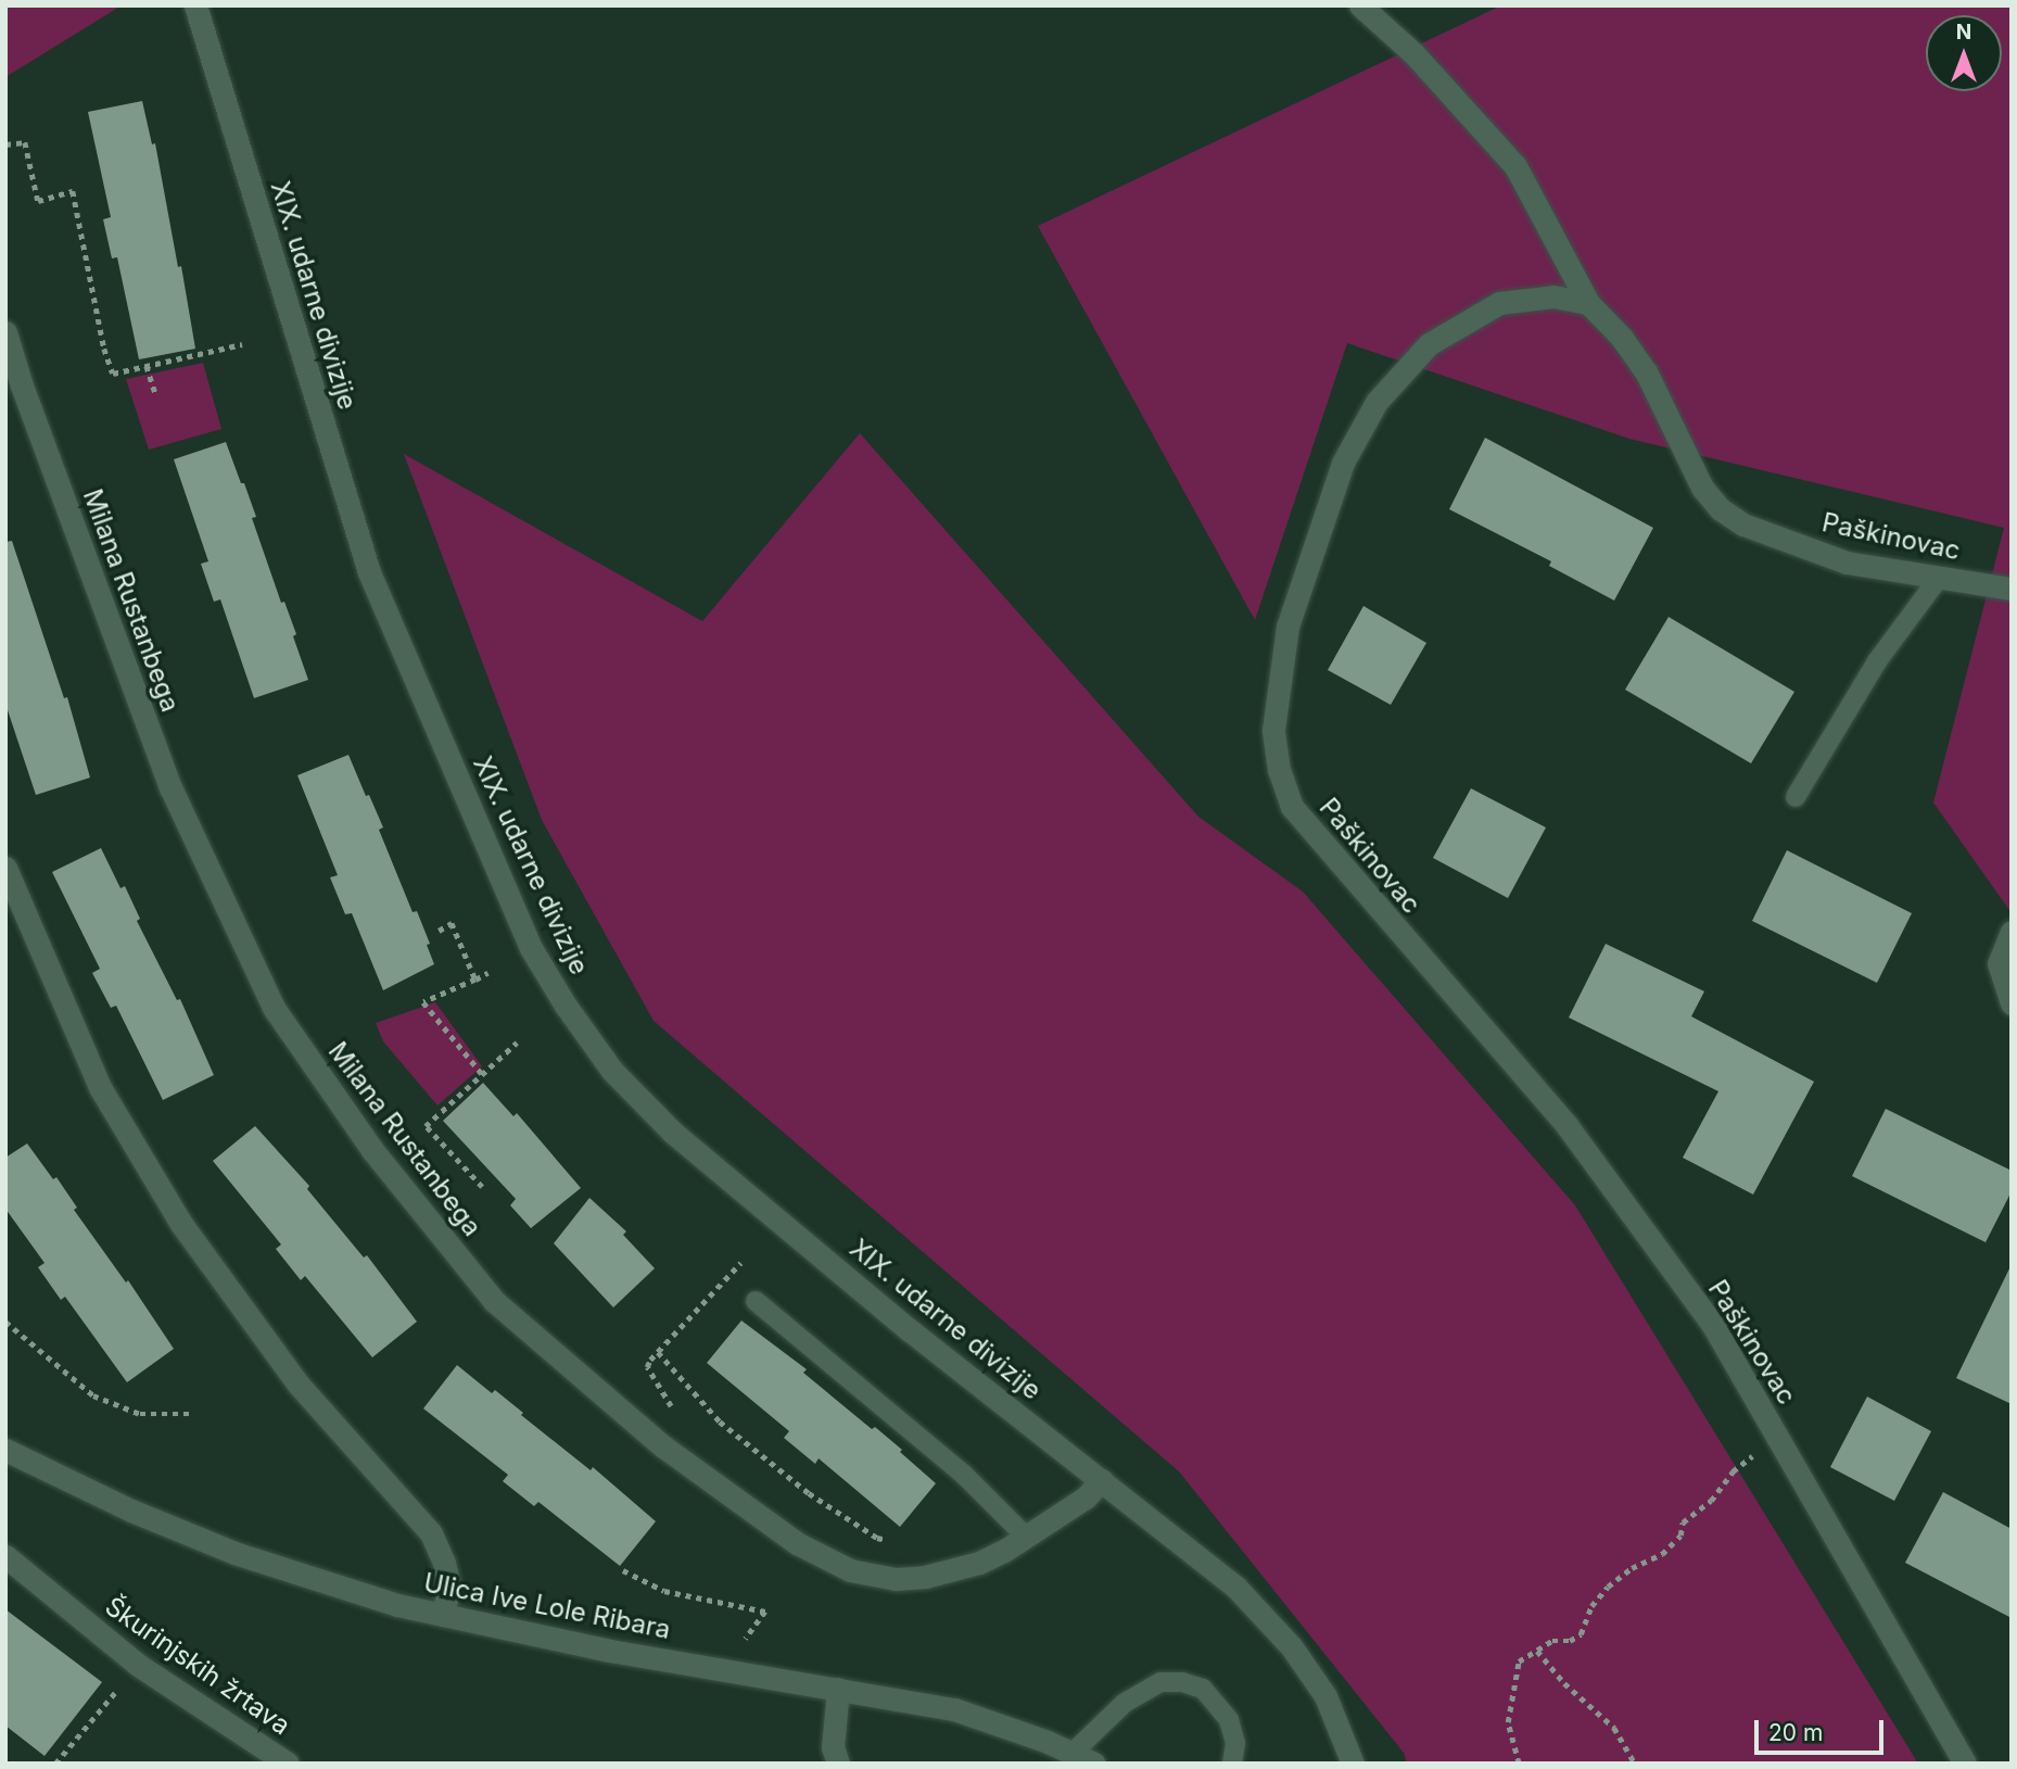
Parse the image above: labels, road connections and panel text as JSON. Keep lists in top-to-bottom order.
{
  "streets": {
    "street": [
      "XIX. udarne divizije",
      "Paškinovac",
      "Milana Rustanbega",
      "Ulica Ive Lole Ribara",
      "Škurinjskih žrtava"
    ]
  },
  "crossings": [
    ["XIX. udarne divizije", "Milana Rustanbega"]
  ],
  "scale_bar": "20 m",
  "north": "top"
}
